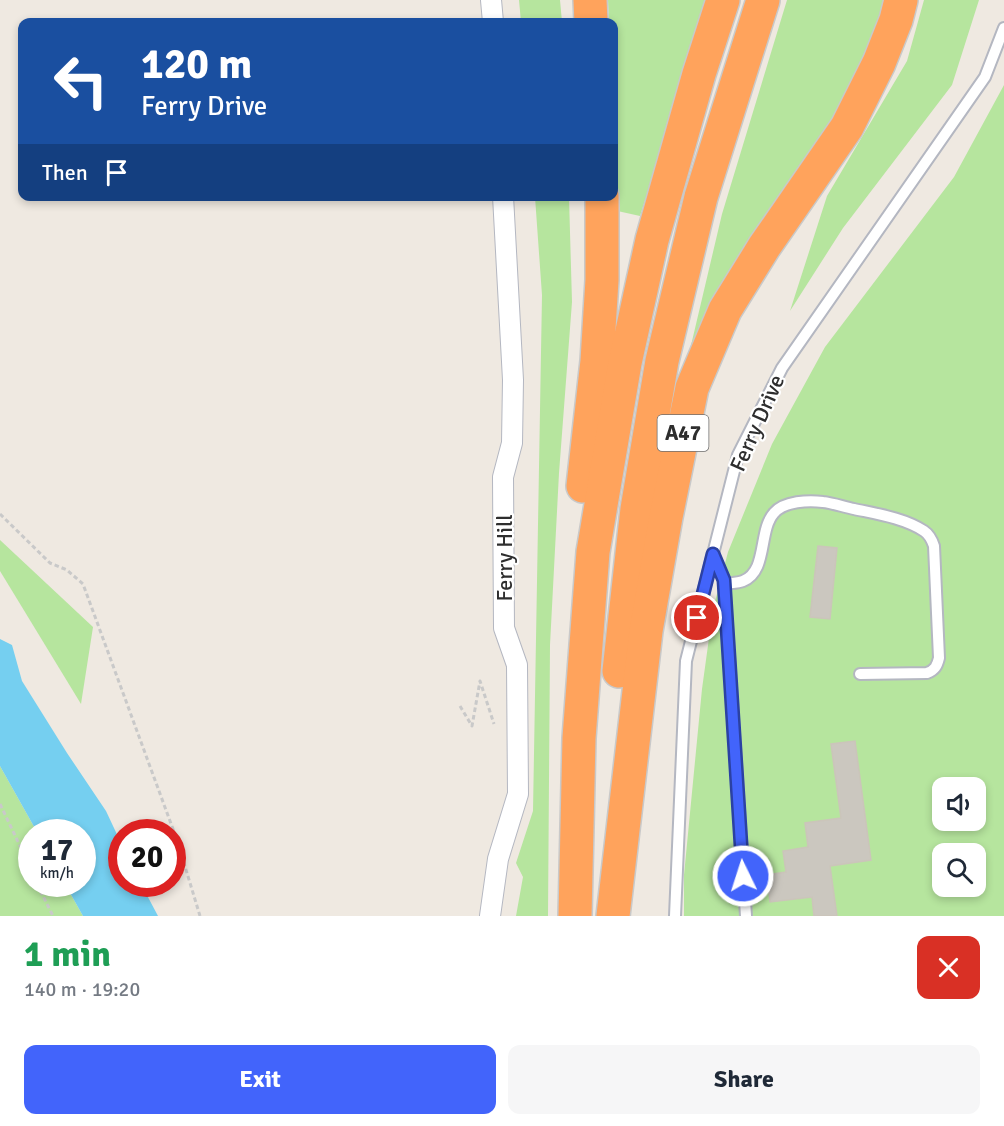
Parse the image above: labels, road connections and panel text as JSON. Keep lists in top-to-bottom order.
{
  "streets": {
    "highway": ["A47"],
    "street": ["Ferry Hill"],
    "lane": ["Ferry Drive"]
  },
  "page": {
    "turn": ["120 m", "Ferry Drive"],
    "then": "Then",
    "speed": "17 km/h",
    "limit": "20",
    "heading": ["1 min", "140 m · 19:20"],
    "buttons": ["Exit", "Share"]
  }
}
